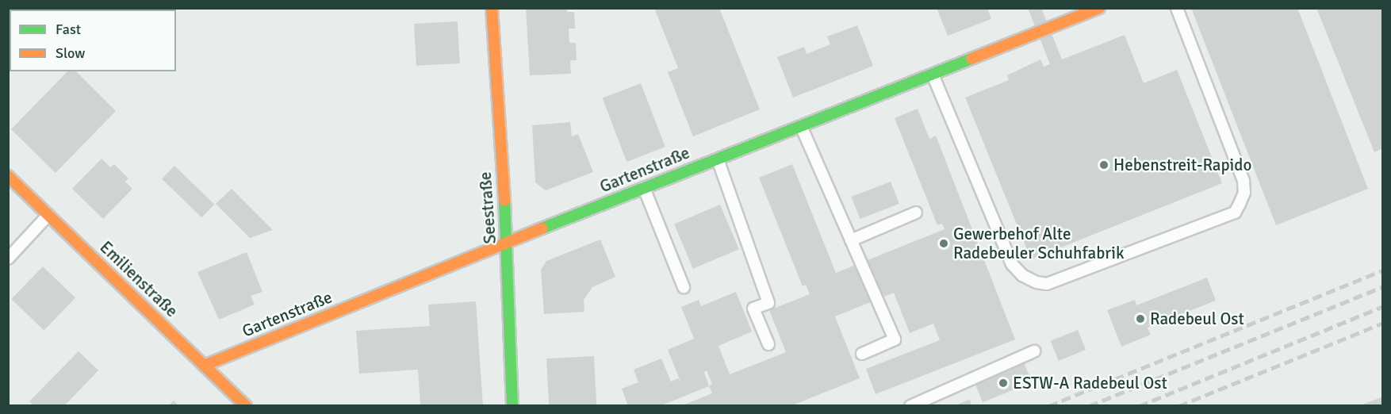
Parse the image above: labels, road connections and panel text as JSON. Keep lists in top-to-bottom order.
{
  "streets": {
    "street": ["Gartenstraße", "Seestraße", "Emilienstraße"]
  },
  "crossings": [
    ["Gartenstraße", "Seestraße"],
    ["Gartenstraße", "Emilienstraße"]
  ],
  "places": [
    "Hebenstreit-Rapido",
    "Gewerbehof Alte Radebeuler Schuhfabrik",
    "Radebeul Ost",
    "ESTW-A Radebeul Ost"
  ],
  "legend": ["Fast", "Slow"]
}
